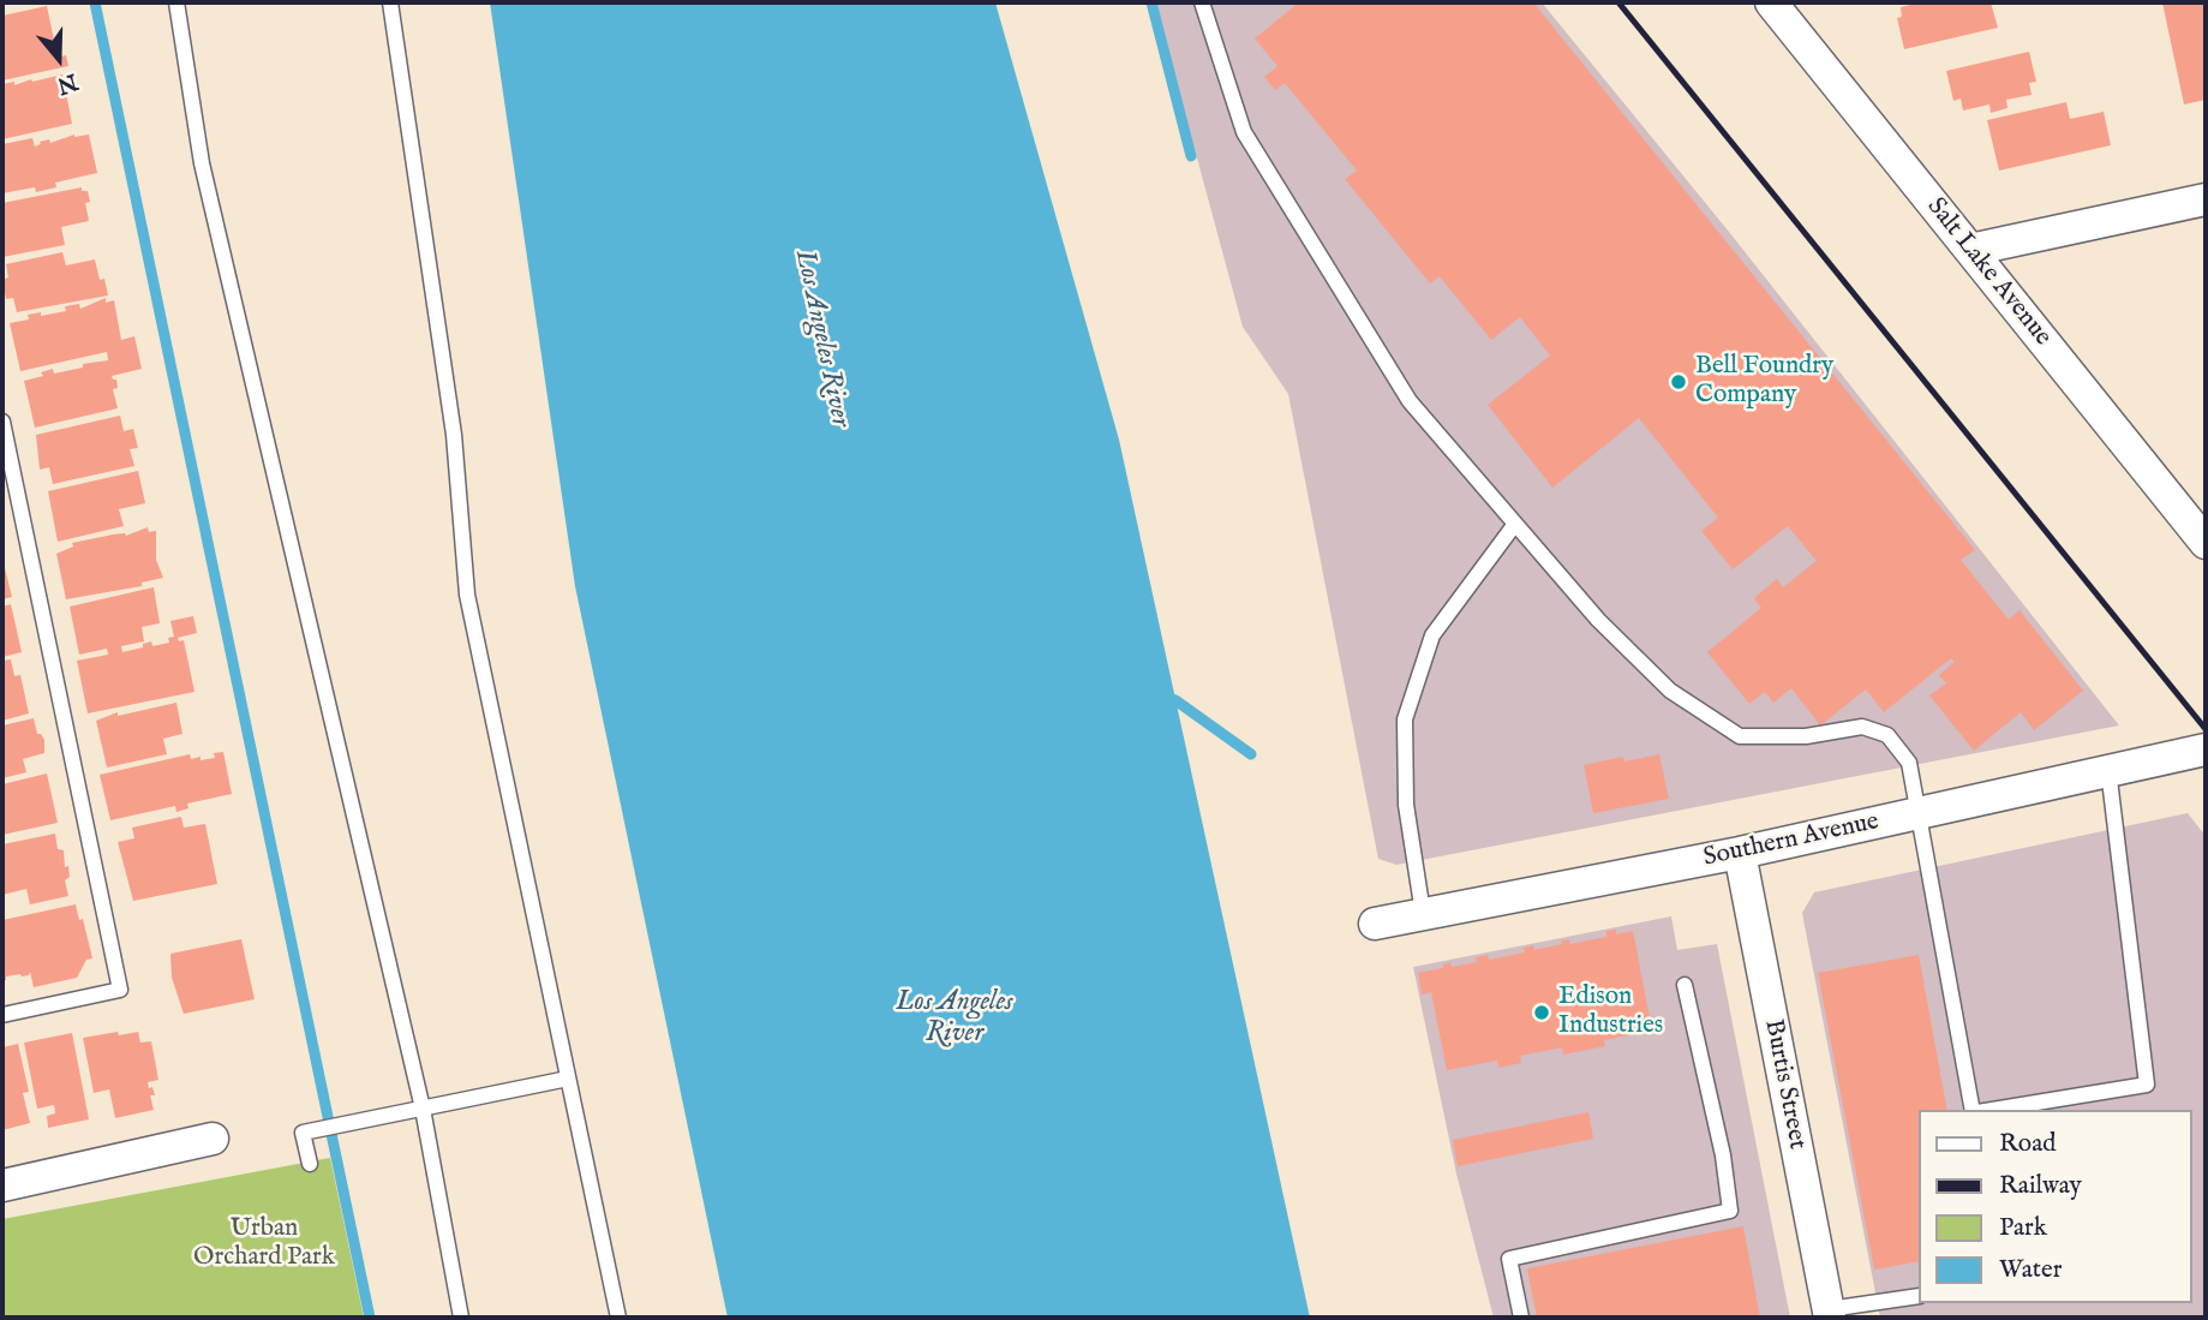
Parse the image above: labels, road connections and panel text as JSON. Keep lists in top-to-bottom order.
{
  "streets": {
    "street": ["Salt Lake Avenue", "Southern Avenue", "Burtis Street"]
  },
  "crossings": [
    ["Southern Avenue", "Burtis Street"]
  ],
  "water": ["Los Angeles River"],
  "parks": ["Urban Orchard Park"],
  "places": ["Bell Foundry Company", "Edison Industries"],
  "legend": [
    "Road",
    "Railway",
    "Park",
    "Water"
  ],
  "north": "bottom"
}
